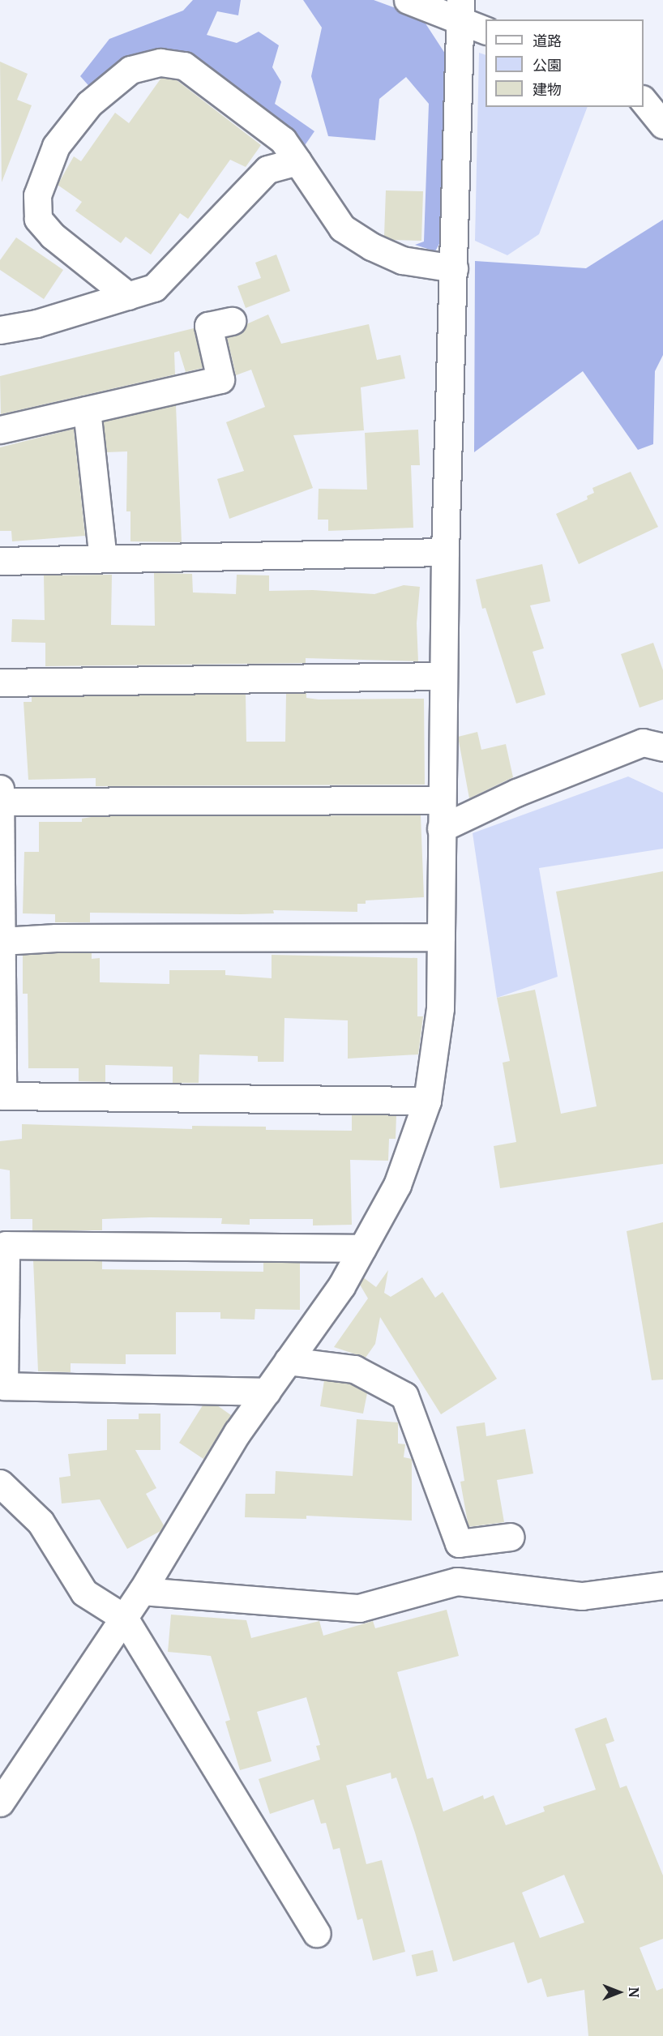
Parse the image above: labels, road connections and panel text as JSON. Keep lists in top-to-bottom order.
{
  "legend": ["道路", "公園", "建物"],
  "north": "right"
}
